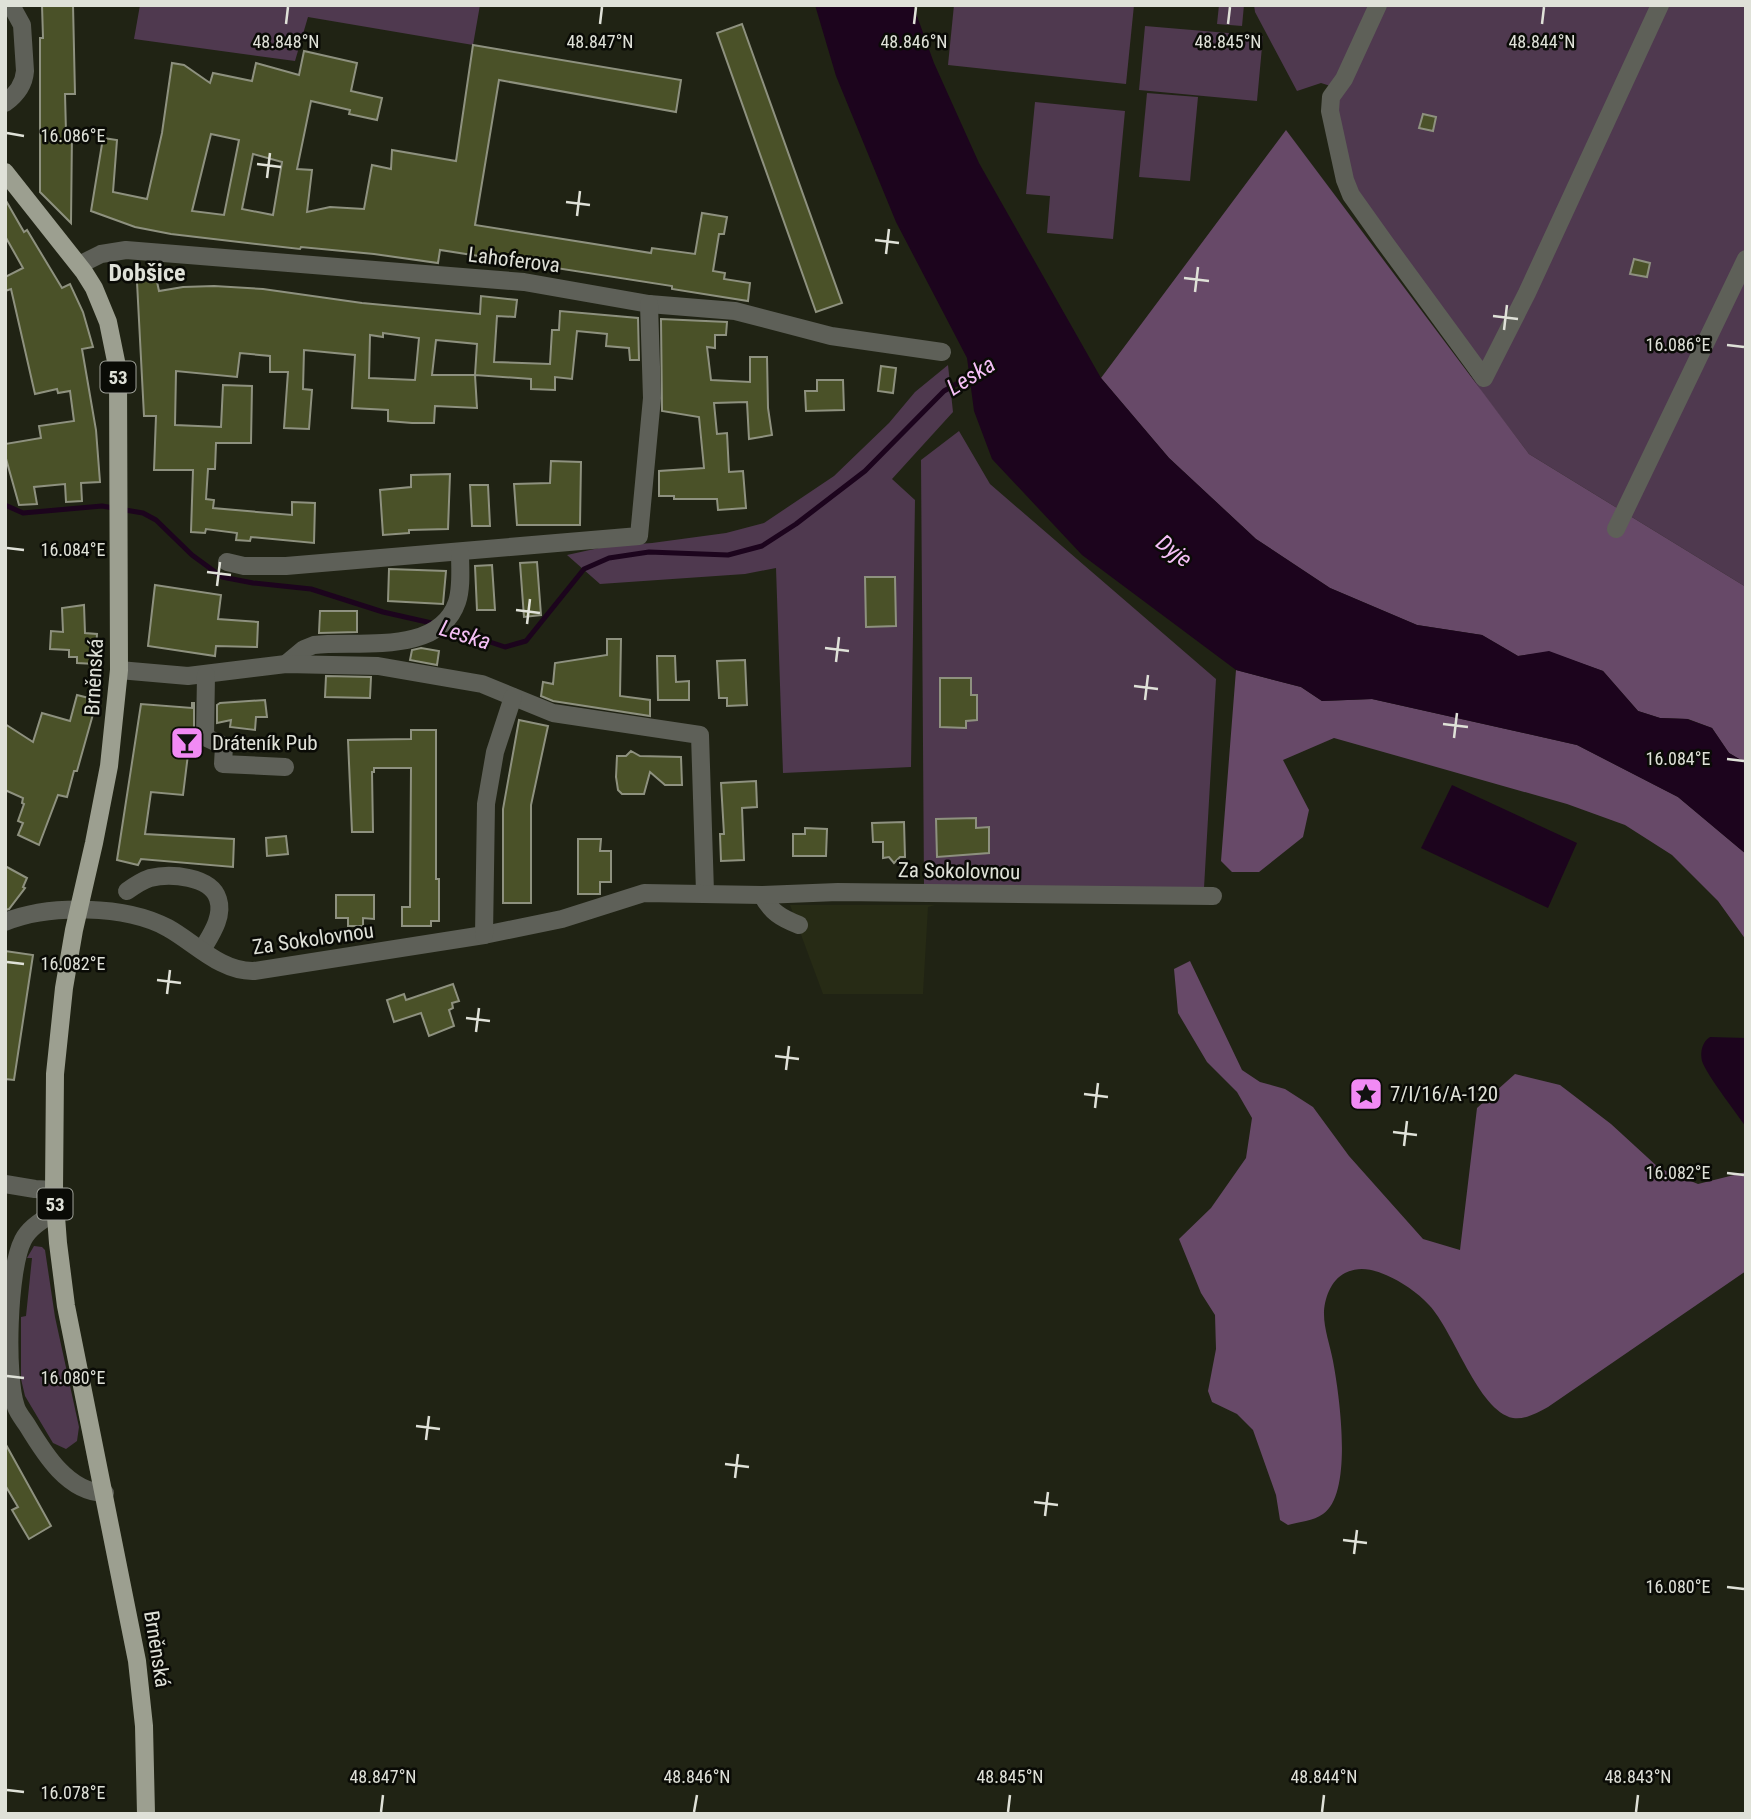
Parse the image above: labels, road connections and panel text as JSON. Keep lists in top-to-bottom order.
{
  "streets": {
    "main road": ["53", "Brněnská"],
    "street": ["Lahoferova", "Za Sokolovnou"]
  },
  "crossings": [
    ["Lahoferova", "Brněnská"],
    ["Brněnská", "Za Sokolovnou"]
  ],
  "districts": ["Dobšice"],
  "water": ["Leska", "Dyje"],
  "places": {
    "bar": ["Dráteník Pub"],
    "place": ["7/I/16/A-120"]
  },
  "coordinates": [
    "48.848°N",
    "48.847°N",
    "48.846°N",
    "48.845°N",
    "48.844°N",
    "16.086°E",
    "16.084°E",
    "16.082°E",
    "16.080°E",
    "48.843°N",
    "16.078°E"
  ]
}
